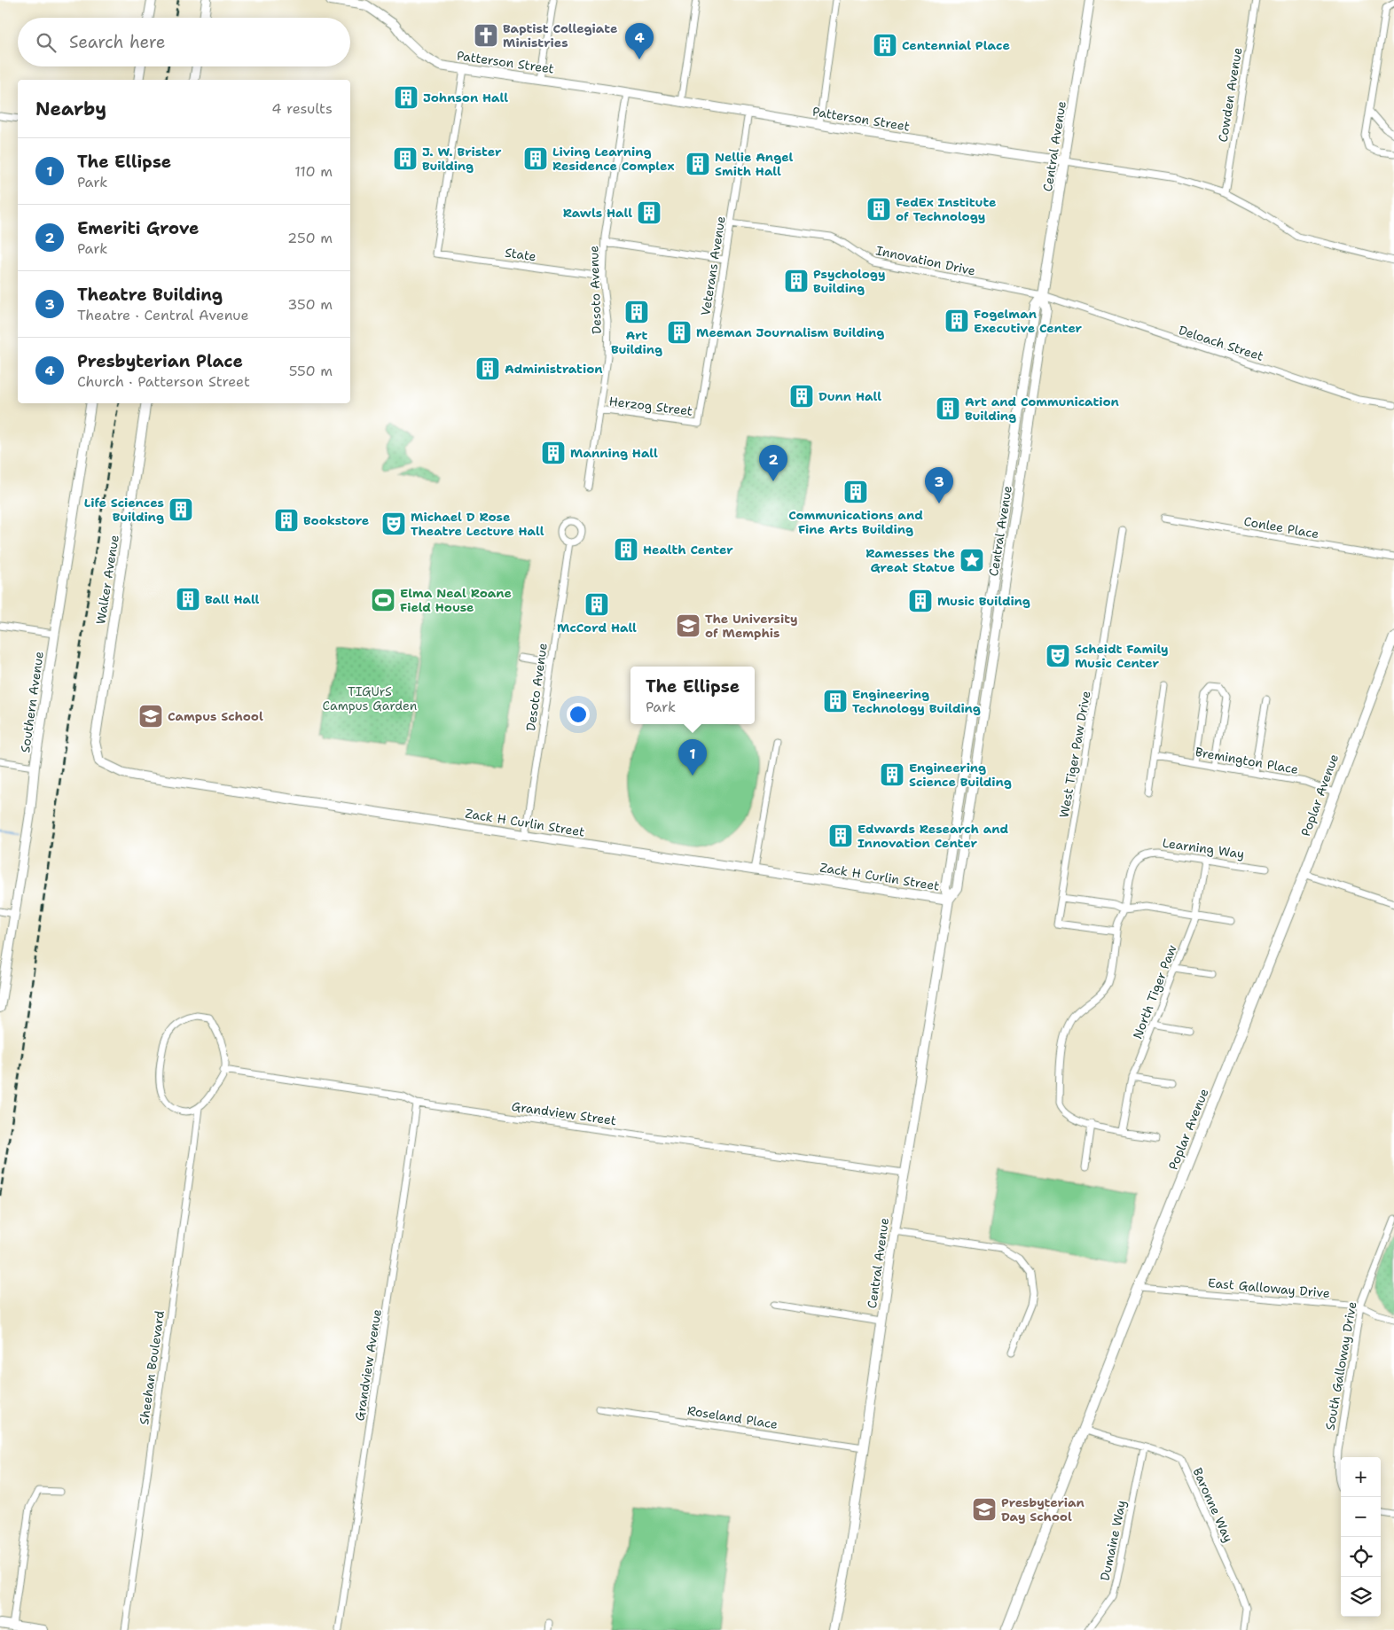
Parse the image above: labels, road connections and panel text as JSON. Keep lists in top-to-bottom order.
{
  "streets": {
    "main road": ["Poplar Avenue"],
    "street": [
      "Patterson Street",
      "Cowden Avenue",
      "Central Avenue",
      "State",
      "Innovation Drive",
      "Veterans Avenue",
      "Desoto Avenue",
      "Deloach Street",
      "Herzog Street",
      "Conlee Place",
      "Walker Avenue",
      "Southern Avenue",
      "West Tiger Paw Drive",
      "Bremington Place",
      "Zack H Curlin Street",
      "Learning Way",
      "North Tiger Paw",
      "Grandview Street",
      "East Galloway Drive",
      "Grandview Avenue",
      "South Galloway Drive",
      "Sheehan Boulevard",
      "Roseland Place",
      "Baronne Way",
      "Dumaine Way"
    ]
  },
  "crossings": [
    ["Patterson Street", "Cowden Avenue"],
    ["Patterson Street", "Central Avenue"],
    ["Patterson Street", "State"],
    ["Patterson Street", "Veterans Avenue"],
    ["Patterson Street", "Desoto Avenue"],
    ["Central Avenue", "Innovation Drive"],
    ["Central Avenue", "Deloach Street"],
    ["Central Avenue", "Zack H Curlin Street"],
    ["Central Avenue", "Grandview Street"],
    ["Central Avenue", "Roseland Place"],
    ["State", "Desoto Avenue"],
    ["Innovation Drive", "Veterans Avenue"],
    ["Innovation Drive", "Deloach Street"],
    ["Veterans Avenue", "Herzog Street"],
    ["Desoto Avenue", "Herzog Street"],
    ["Desoto Avenue", "Zack H Curlin Street"],
    ["Walker Avenue", "Zack H Curlin Street"],
    ["West Tiger Paw Drive", "Learning Way"],
    ["Bremington Place", "Poplar Avenue"],
    ["Poplar Avenue", "East Galloway Drive"],
    ["Poplar Avenue", "Baronne Way"],
    ["Learning Way", "North Tiger Paw"],
    ["Grandview Street", "Grandview Avenue"],
    ["Grandview Street", "Sheehan Boulevard"],
    ["East Galloway Drive", "South Galloway Drive"],
    ["Baronne Way", "Dumaine Way"]
  ],
  "parks": ["TIGUrS Campus Garden"],
  "places": {
    "church": ["Baptist Collegiate Ministries"],
    "building": [
      "Centennial Place",
      "Johnson Hall",
      "J. W. Brister Building",
      "Living Learning Residence Complex",
      "Nellie Angel Smith Hall",
      "FedEx Institute of Technology",
      "Rawls Hall",
      "Psychology Building",
      "Art Building",
      "Fogelman Executive Center",
      "Meeman Journalism Building",
      "Administration",
      "Dunn Hall",
      "Art and Communication Building",
      "Manning Hall",
      "Communications and Fine Arts Building",
      "Life Sciences Building",
      "Bookstore",
      "Health Center",
      "Ball Hall",
      "Music Building",
      "McCord Hall",
      "Engineering Technology Building",
      "Engineering Science Building",
      "Edwards Research and Innovation Center"
    ],
    "theatre": ["Michael D Rose Theatre Lecture Hall", "Scheidt Family Music Center"],
    "place": ["Ramesses the Great Statue"],
    "sports": ["Elma Neal Roane Field House"],
    "school or university": ["The University of Memphis", "Campus School", "Presbyterian Day School"]
  },
  "page": {
    "search": "Search here",
    "pins": [
      "4",
      "2",
      "3",
      "1"
    ],
    "heading": ["Nearby", "4 results"],
    "list": [
      {
        "mark": "1",
        "name": "The Ellipse",
        "note": "Park",
        "value": "110 m"
      },
      {
        "mark": "2",
        "name": "Emeriti Grove",
        "note": "Park",
        "value": "250 m"
      },
      {
        "mark": "3",
        "name": "Theatre Building",
        "note": "Theatre · Central Avenue",
        "value": "350 m"
      },
      {
        "mark": "4",
        "name": "Presbyterian Place",
        "note": "Church · Patterson Street",
        "value": "550 m"
      }
    ],
    "popup": ["The Ellipse", "Park"],
    "map_buttons": ["+", "−"]
  }
}
